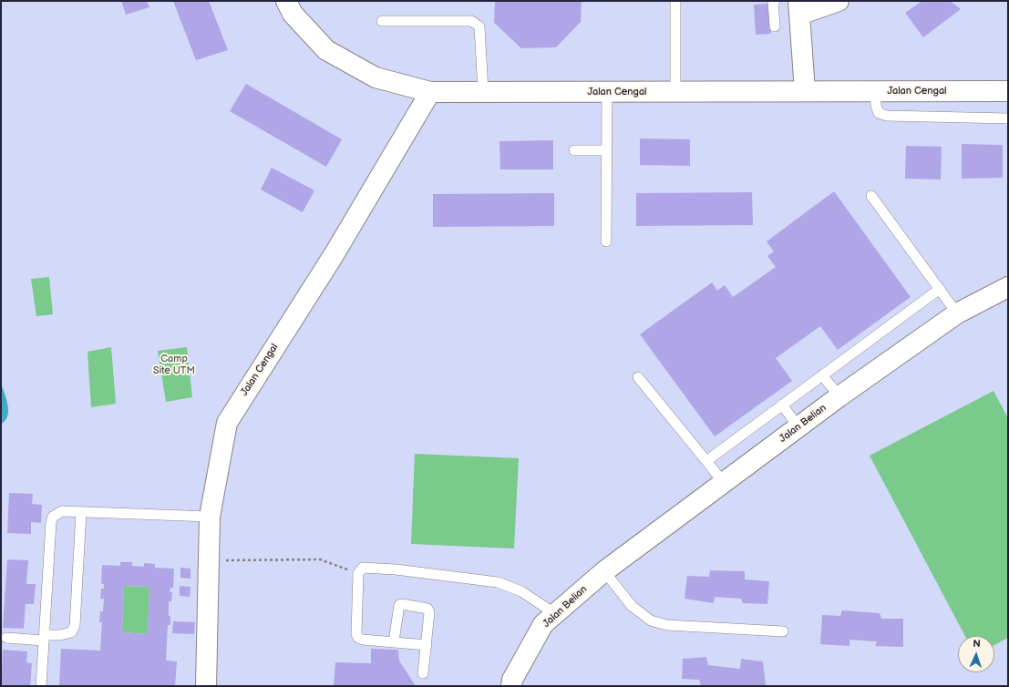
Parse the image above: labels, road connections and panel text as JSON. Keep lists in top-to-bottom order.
{
  "streets": {
    "street": ["Jalan Cengal", "Jalan Belian"]
  },
  "parks": ["Camp Site UTM"],
  "north": "top"
}
